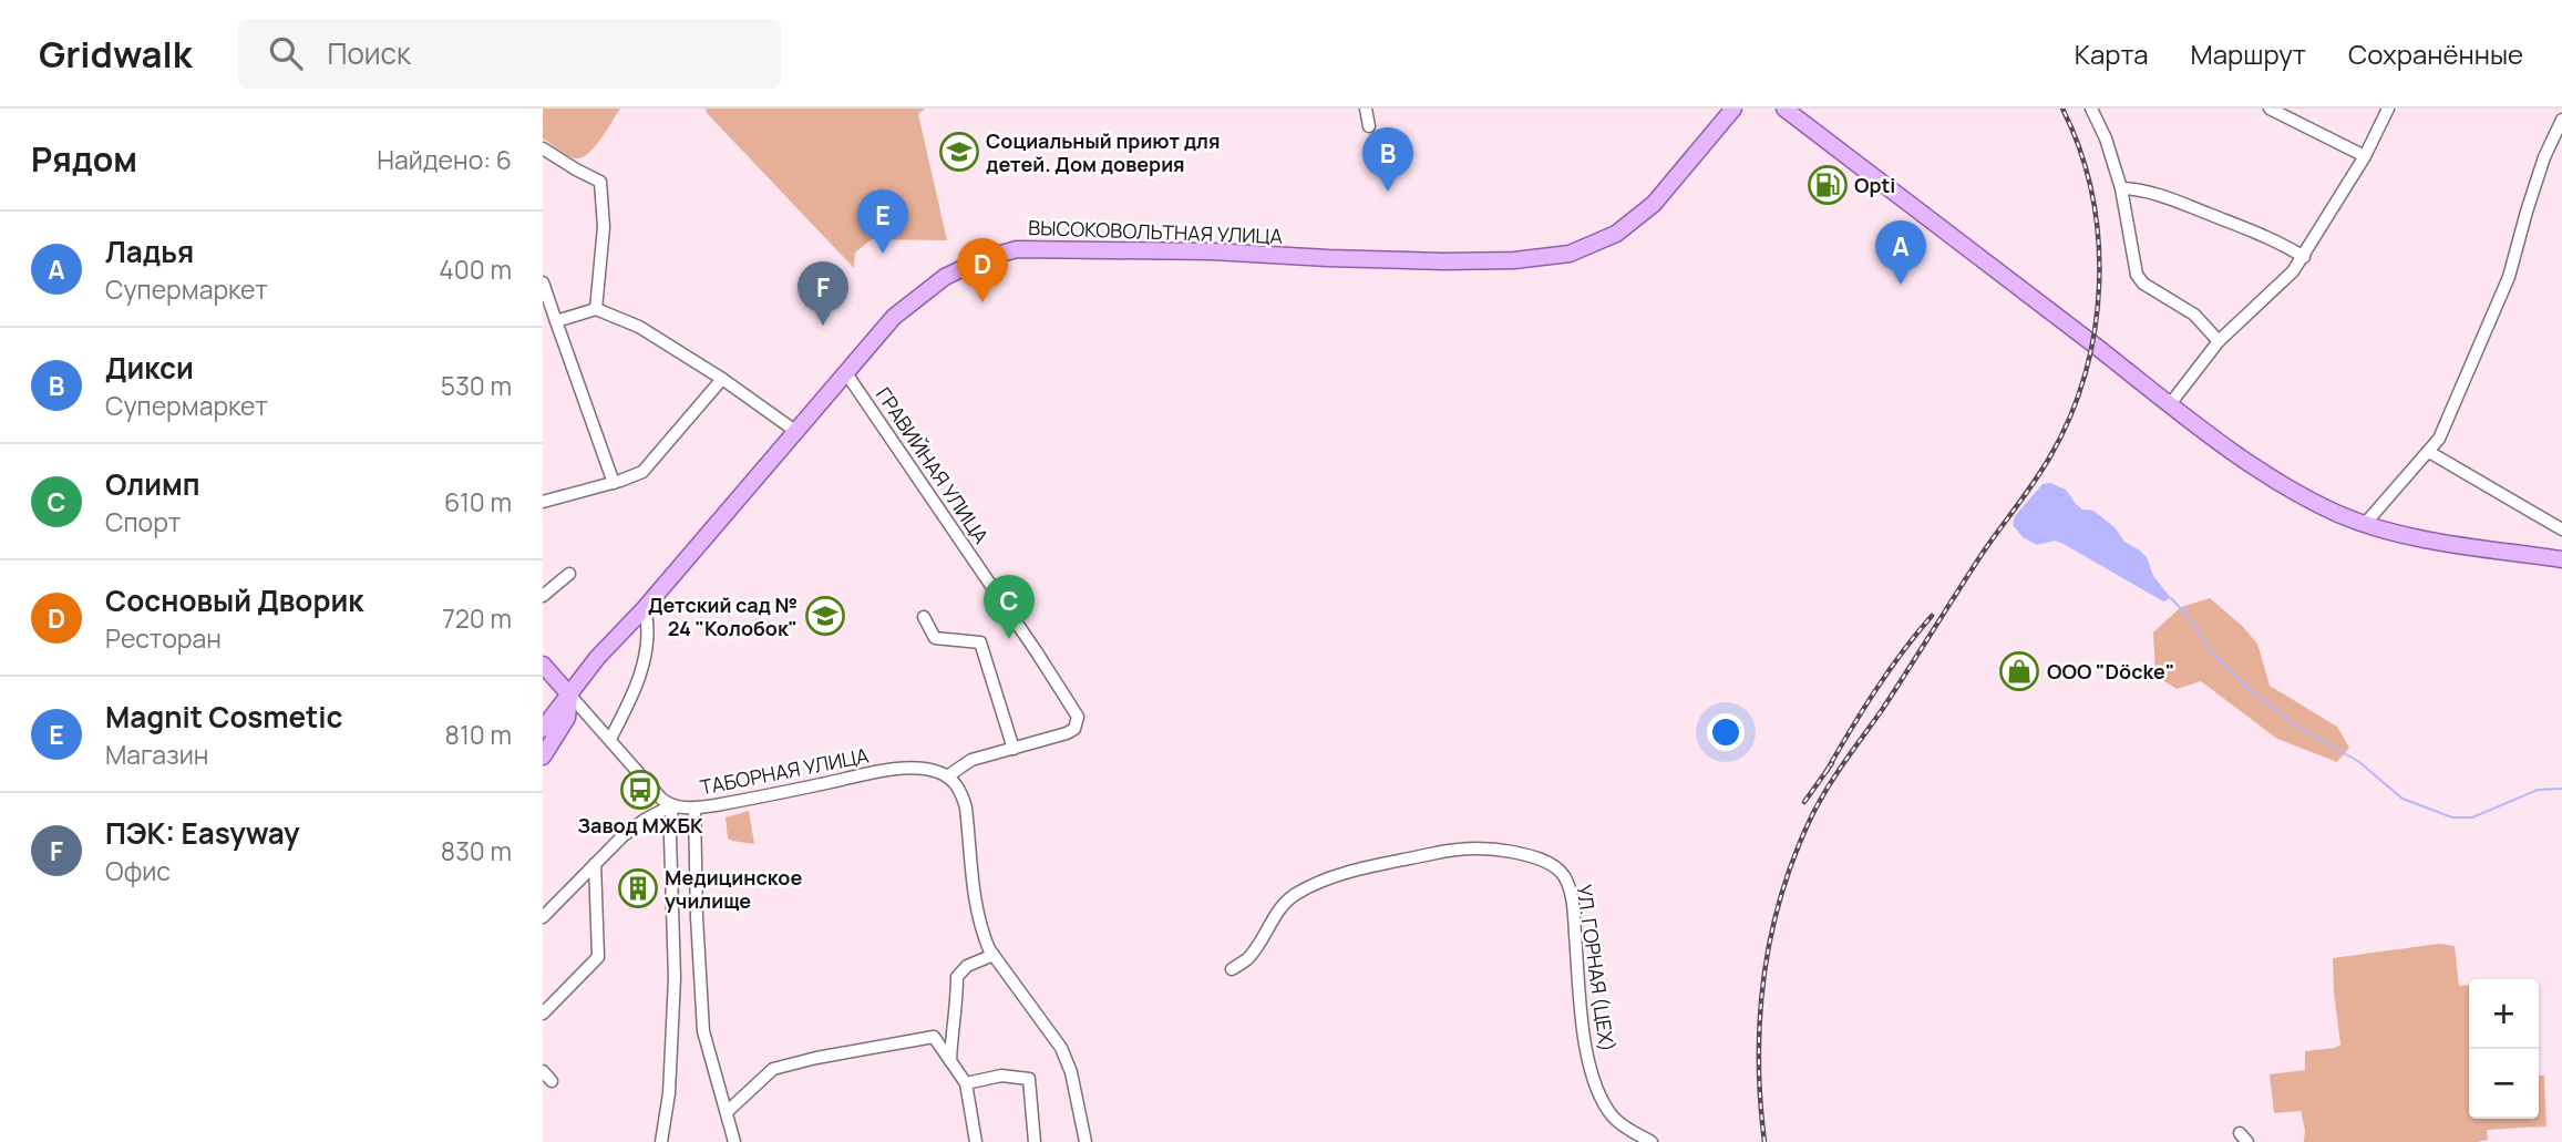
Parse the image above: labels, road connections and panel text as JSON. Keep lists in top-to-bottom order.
{
  "streets": {
    "main road": ["ВЫСОКОВОЛЬТНАЯ УЛИЦА"],
    "street": ["ГРАВИЙНАЯ УЛИЦА", "ТАБОРНАЯ УЛИЦА", "УЛ. ГОРНАЯ (ЦЕХ)"]
  },
  "crossings": [
    ["ВЫСОКОВОЛЬТНАЯ УЛИЦА", "ГРАВИЙНАЯ УЛИЦА"]
  ],
  "places": {
    "school or university": ["Социальный приют для детей. Дом доверия", "Детский сад № 24 \"Колобок\""],
    "fuel station": ["Opti"],
    "shop": ["ООО \"Döcke\""],
    "bus stop": ["Завод МЖБК"],
    "building": ["Медицинское училище"]
  },
  "page": {
    "header": "Gridwalk",
    "search": "Поиск",
    "nav": ["Карта", "Маршрут", "Сохранённые"],
    "heading": ["Рядом", "Найдено: 6"],
    "pins": [
      "B",
      "E",
      "A",
      "D",
      "F",
      "C"
    ],
    "list": [
      {
        "mark": "A",
        "name": "Ладья",
        "note": "Супермаркет",
        "value": "400 m"
      },
      {
        "mark": "B",
        "name": "Дикси",
        "note": "Супермаркет",
        "value": "530 m"
      },
      {
        "mark": "C",
        "name": "Олимп",
        "note": "Спорт",
        "value": "610 m"
      },
      {
        "mark": "D",
        "name": "Сосновый Дворик",
        "note": "Ресторан",
        "value": "720 m"
      },
      {
        "mark": "E",
        "name": "Magnit Cosmetic",
        "note": "Магазин",
        "value": "810 m"
      },
      {
        "mark": "F",
        "name": "ПЭК: Easyway",
        "note": "Офис",
        "value": "830 m"
      }
    ],
    "map_buttons": ["+", "−"]
  }
}
